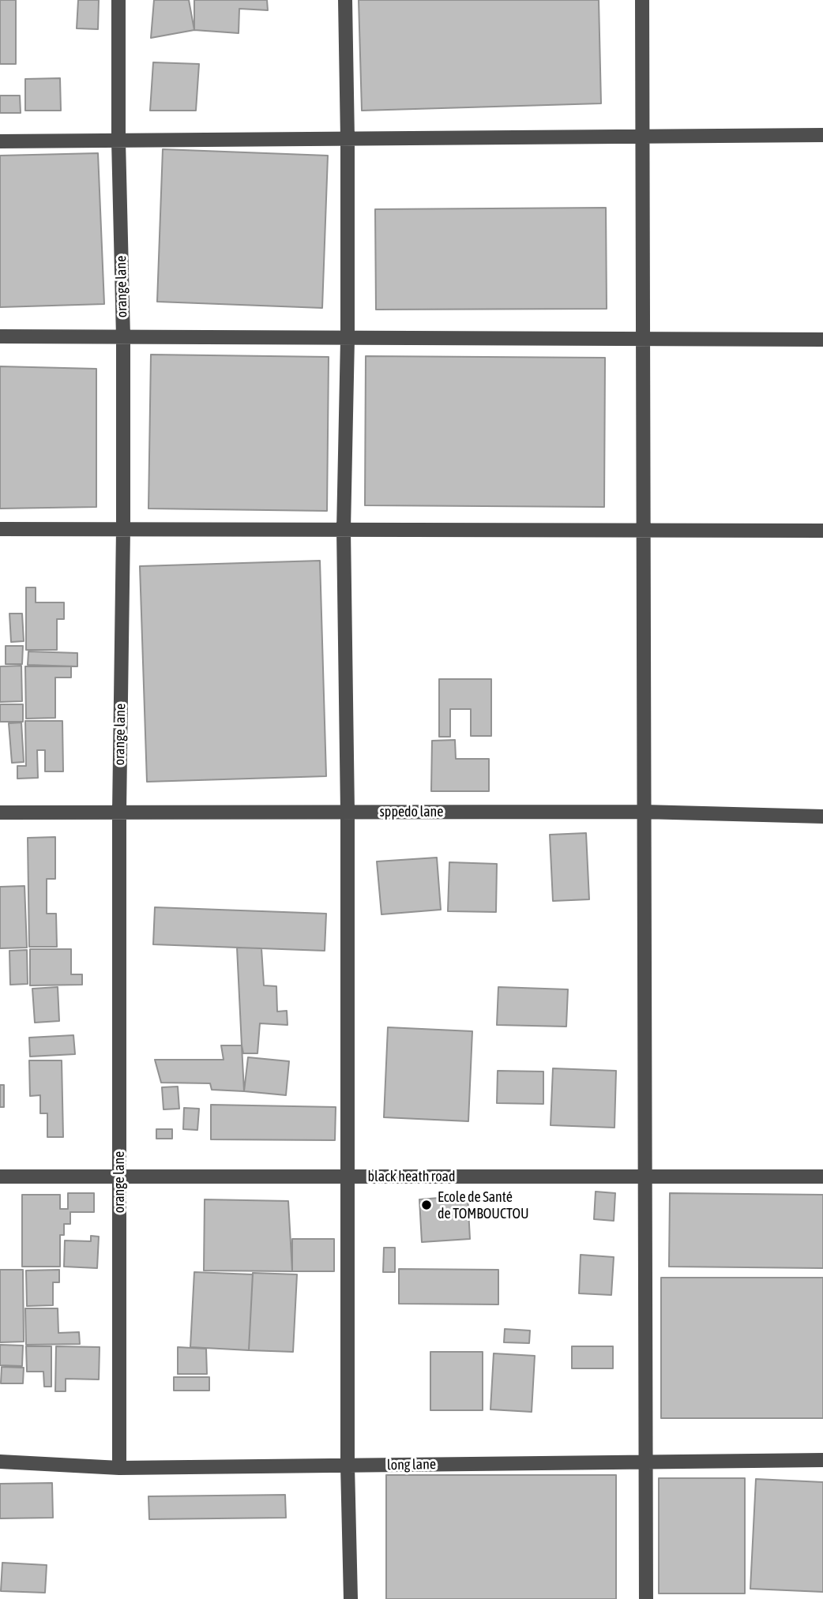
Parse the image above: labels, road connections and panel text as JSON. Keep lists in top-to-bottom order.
{
  "streets": {
    "street": [
      "orange lane",
      "sppedo lane",
      "black heath road",
      "long lane"
    ]
  },
  "crossings": [
    ["orange lane", "sppedo lane"],
    ["orange lane", "black heath road"],
    ["orange lane", "long lane"]
  ],
  "places": ["Ecole de Santé de TOMBOUCTOU"]
}
